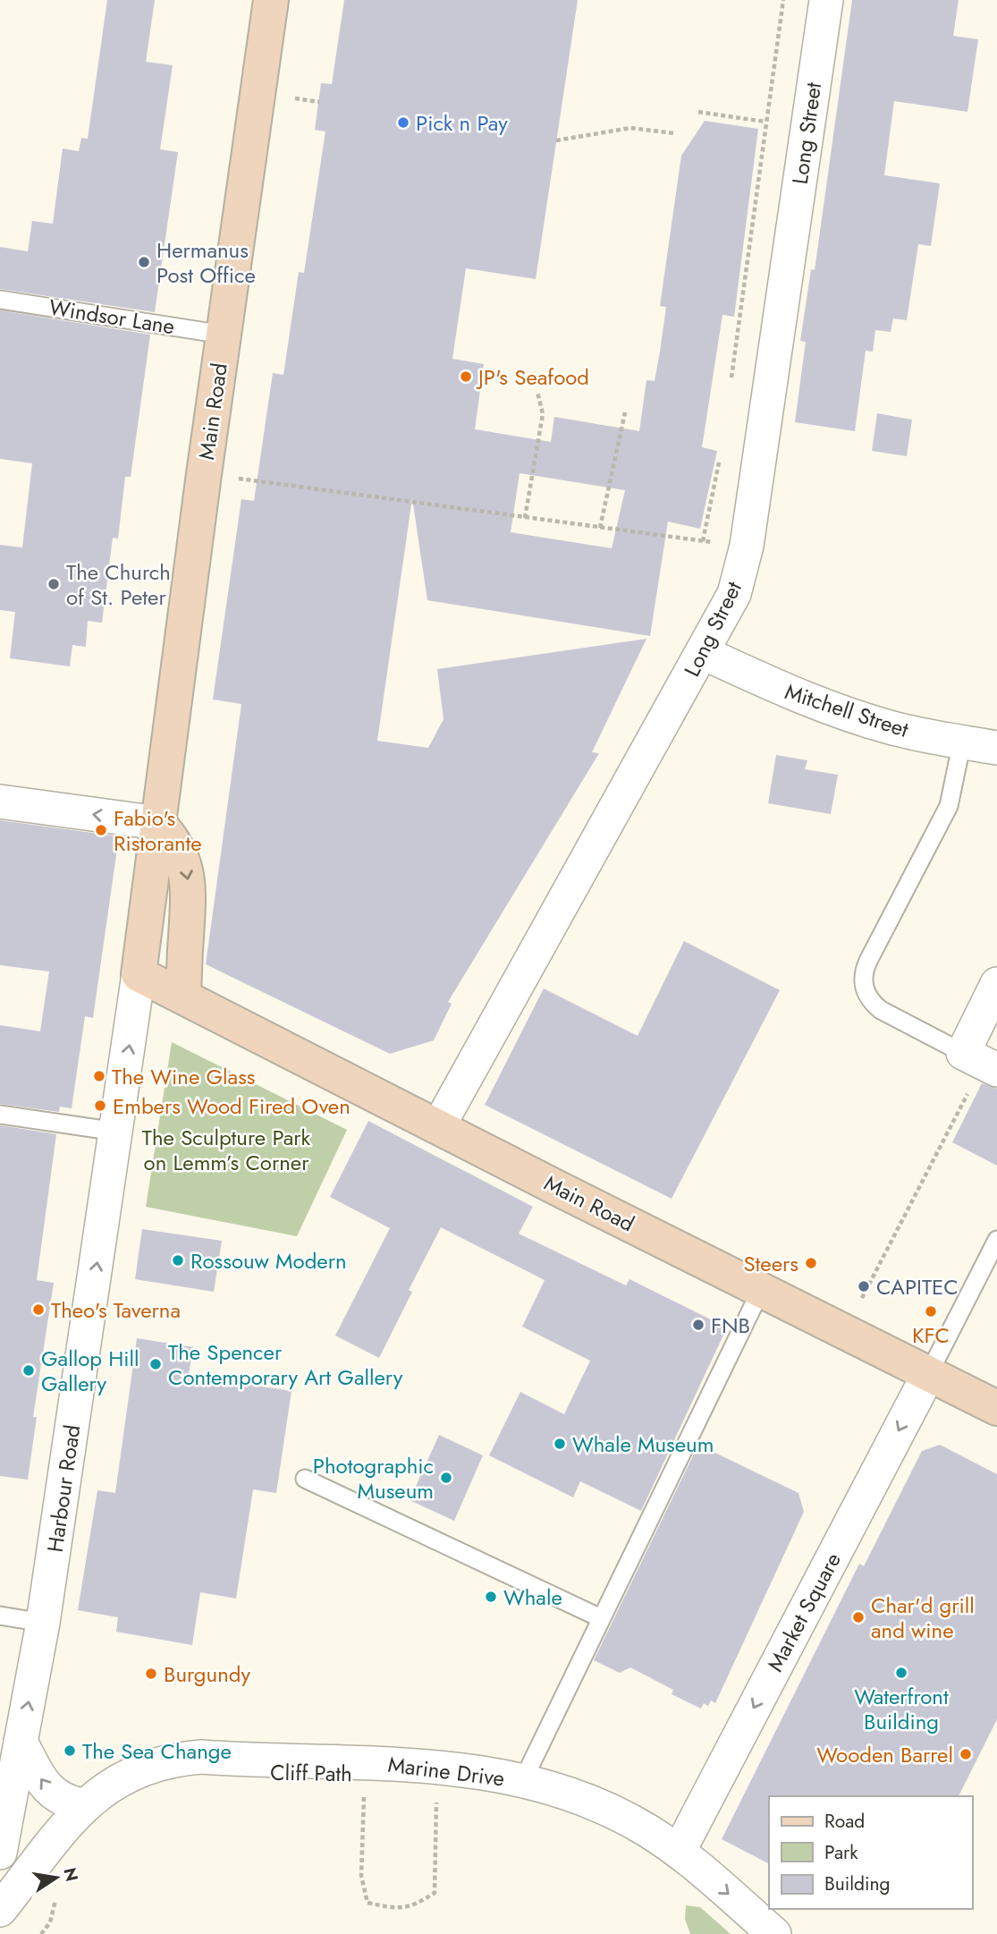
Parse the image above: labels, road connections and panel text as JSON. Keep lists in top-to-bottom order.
{
  "streets": {
    "main road": ["Main Road"],
    "street": [
      "Long Street",
      "Mitchell Street",
      "Harbour Road",
      "Market Square",
      "Marine Drive"
    ],
    "lane": ["Windsor Lane"]
  },
  "crossings": [
    ["Long Street", "Main Road"],
    ["Long Street", "Mitchell Street"],
    ["Windsor Lane", "Main Road"],
    ["Main Road", "Harbour Road"],
    ["Main Road", "Market Square"],
    ["Market Square", "Marine Drive"]
  ],
  "one_way": ["Harbour Road", "Market Square"],
  "parks": ["The Sculpture Park on Lemm’s Corner"],
  "places": [
    "Pick n Pay",
    "Hermanus Post Office",
    "JP's Seafood",
    "The Church of St. Peter",
    "Fabio's Ristorante",
    "The Wine Glass",
    "Embers Wood Fired Oven",
    "Rossouw Modern",
    "Steers",
    "CAPITEC",
    "Theo's Taverna",
    "KFC",
    "FNB",
    "The Spencer Contemporary Art Gallery",
    "Gallop Hill Gallery",
    "Whale Museum",
    "Photographic Museum",
    "Whale",
    "Char'd grill and wine",
    "Waterfront Building",
    "Burgundy",
    "The Sea Change",
    "Wooden Barrel"
  ],
  "legend": ["Road", "Park", "Building"],
  "north": "right"
}
